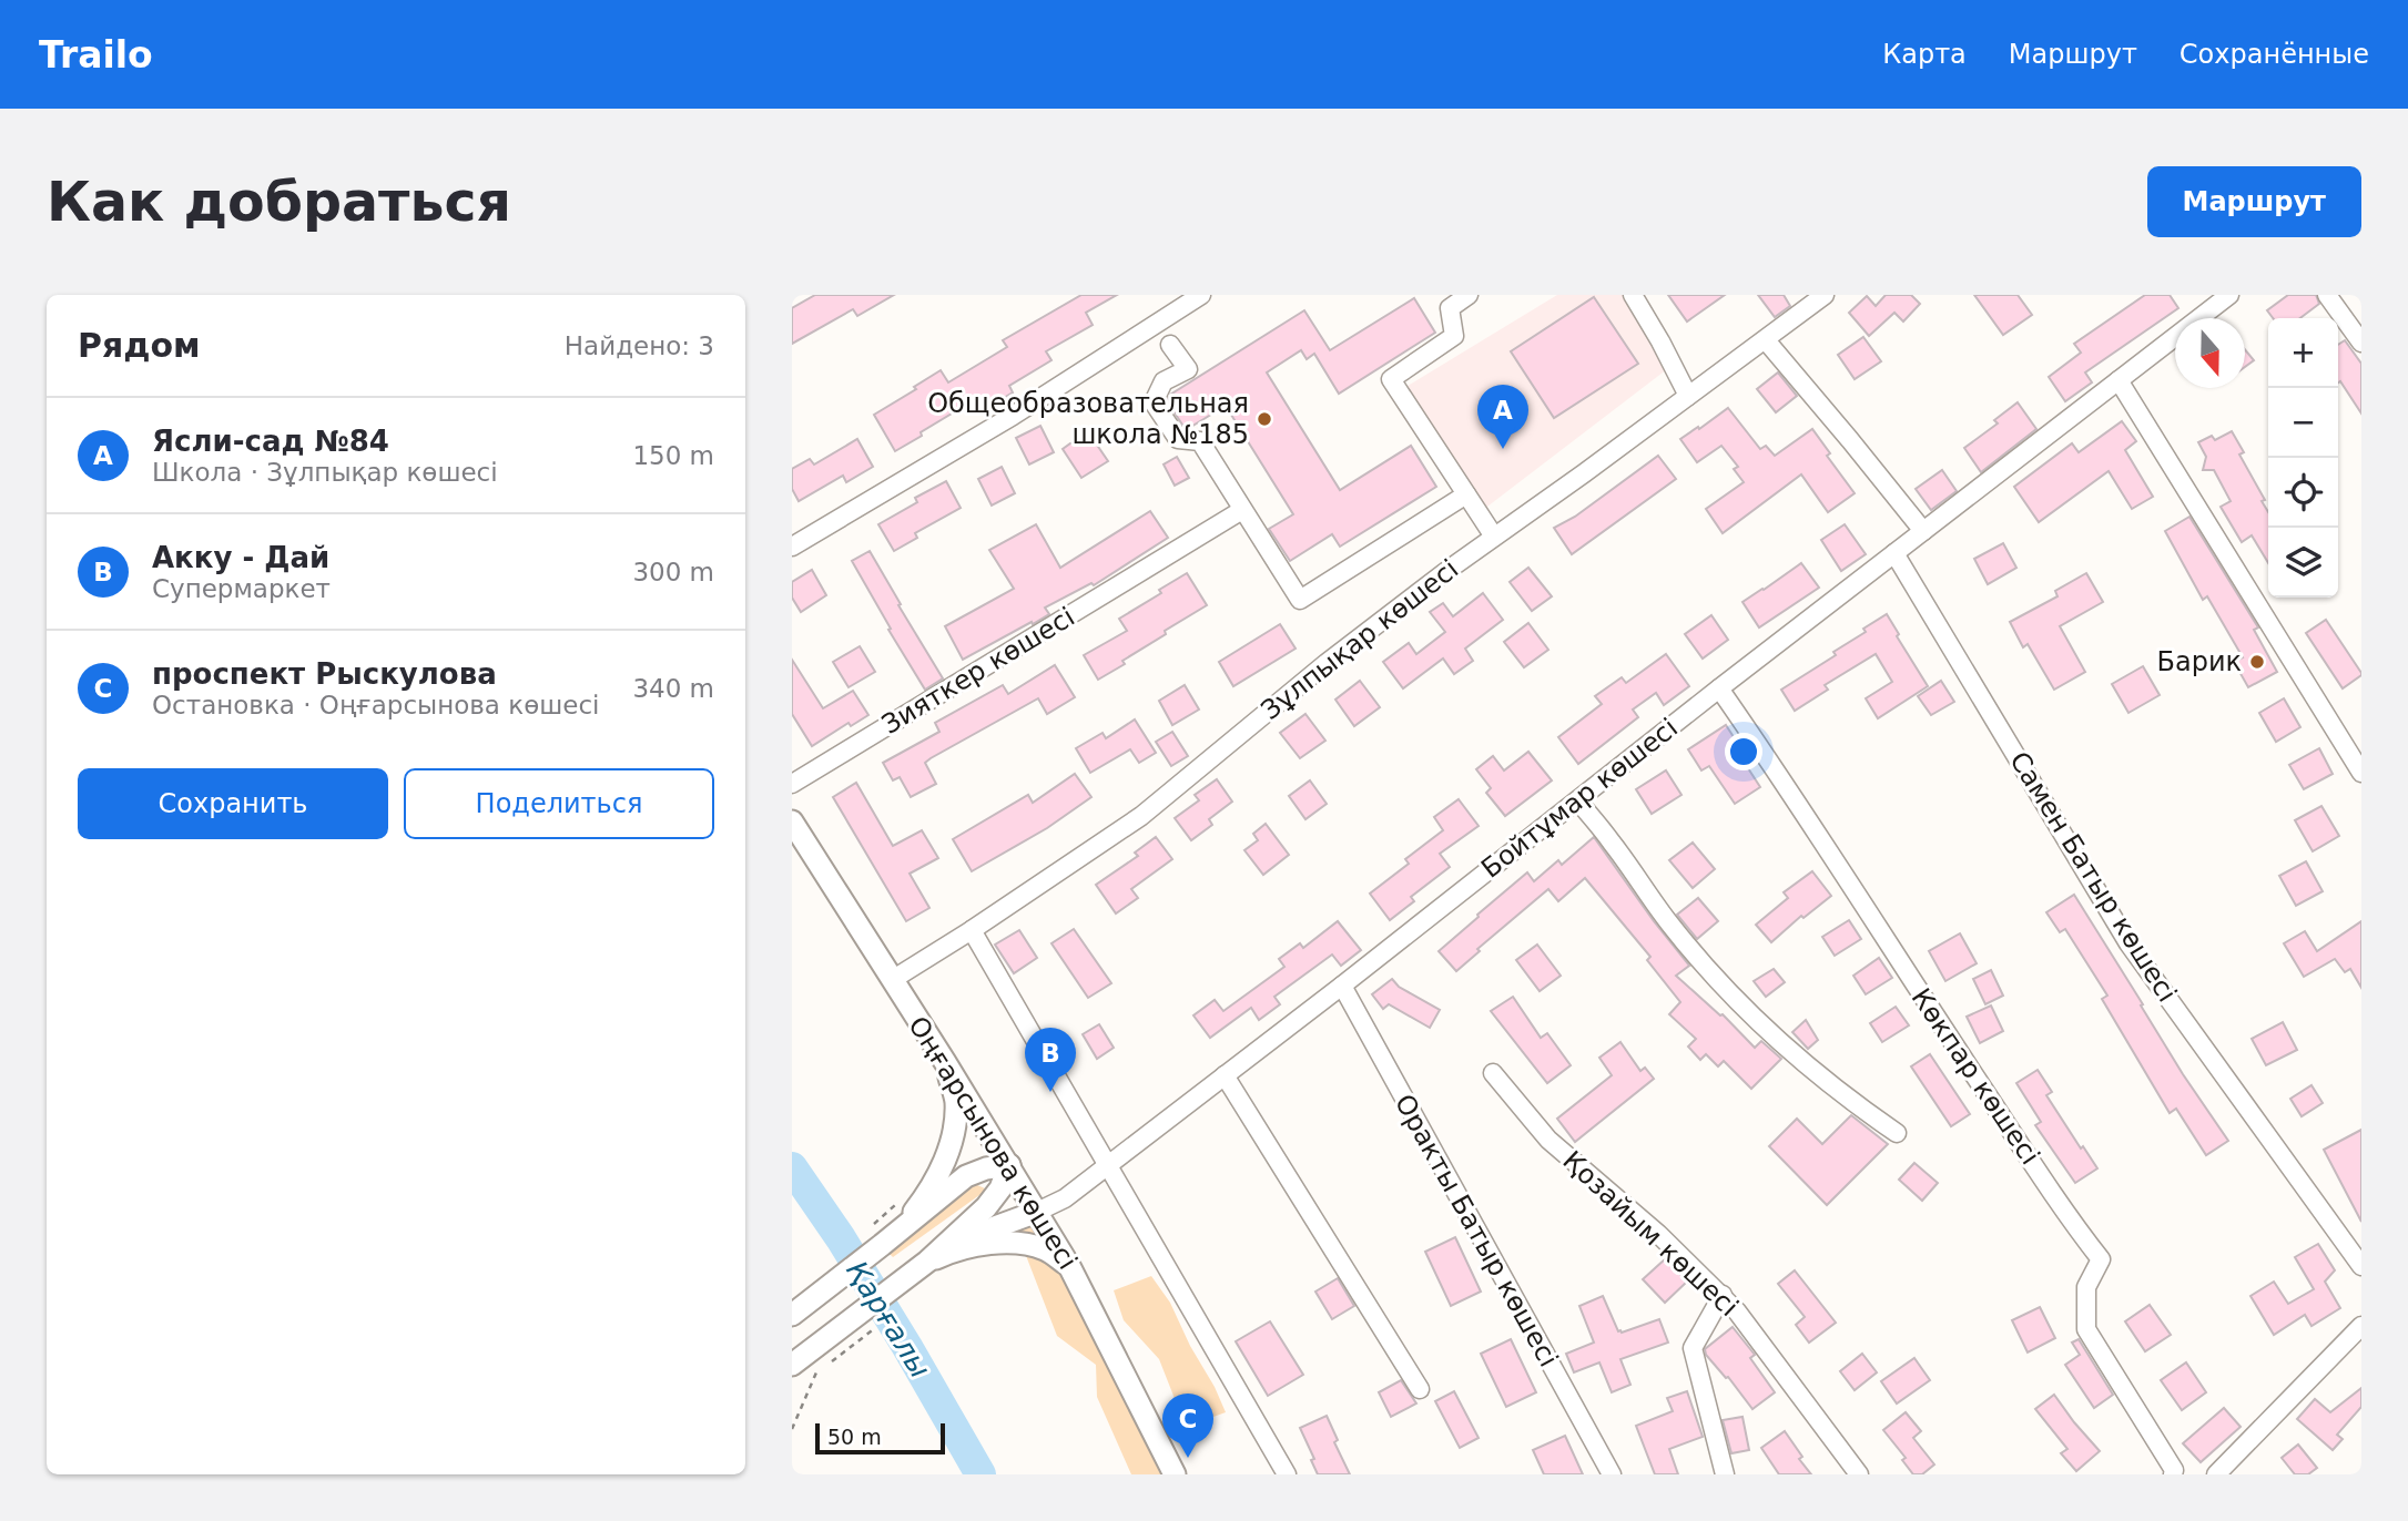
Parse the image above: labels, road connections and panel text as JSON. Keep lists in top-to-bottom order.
{
  "streets": {
    "main road": ["Оңғарсынова көшесі"],
    "street": [
      "Зұлпықар көшесі",
      "Зияткер көшесі",
      "Бойтұмар көшесі",
      "Самен Батыр көшесі",
      "Көкпар көшесі",
      "Оракты Батыр көшесі",
      "Қозайым көшесі"
    ]
  },
  "crossings": [
    ["Зұлпықар көшесі", "Оңғарсынова көшесі"],
    ["Бойтұмар көшесі", "Самен Батыр көшесі"],
    ["Бойтұмар көшесі", "Көкпар көшесі"],
    ["Бойтұмар көшесі", "Оңғарсынова көшесі"],
    ["Бойтұмар көшесі", "Оракты Батыр көшесі"]
  ],
  "water": ["Қарғалы"],
  "places": ["Общеобразовательная школа №185", "Барик"],
  "scale_bar": "50 m",
  "north": "bottom",
  "page": {
    "header": "Trailo",
    "nav": ["Карта", "Маршрут", "Сохранённые"],
    "buttons": [
      "Маршрут",
      ["Сохранить", "Поделиться"]
    ],
    "title": "Как добраться",
    "heading": ["Рядом", "Найдено: 3"],
    "map_buttons": ["+", "−"],
    "pins": ["A", "B", "C"],
    "list": [
      {
        "mark": "A",
        "name": "Ясли-сад №84",
        "note": "Школа · Зұлпықар көшесі",
        "value": "150 m"
      },
      {
        "mark": "B",
        "name": "Акку - Дай",
        "note": "Супермаркет",
        "value": "300 m"
      },
      {
        "mark": "C",
        "name": "проспект Рыскулова",
        "note": "Остановка · Оңғарсынова көшесі",
        "value": "340 m"
      }
    ],
    "scale": "50 m"
  }
}
